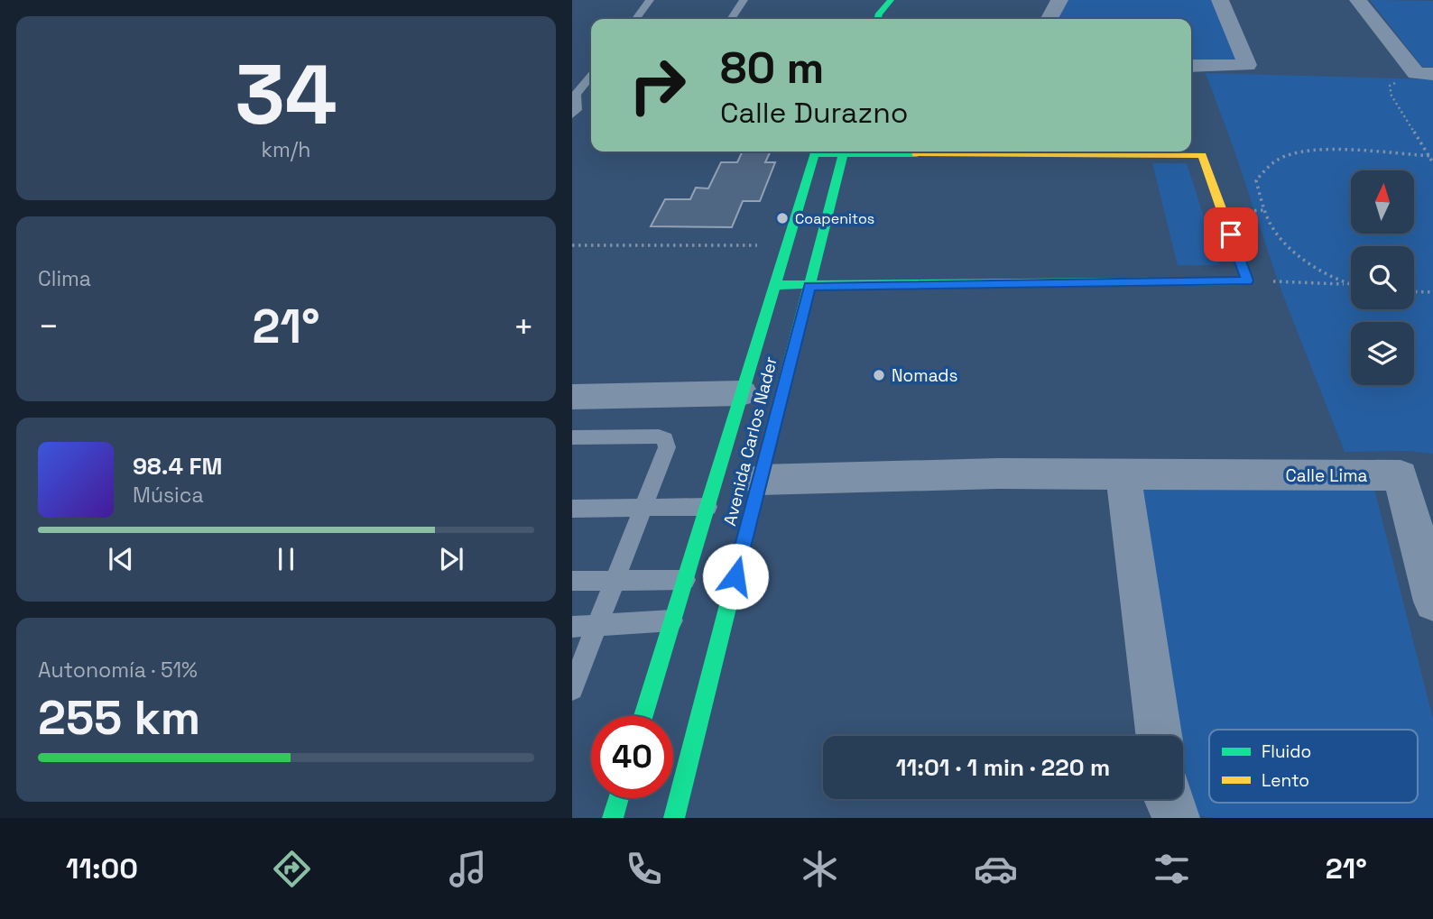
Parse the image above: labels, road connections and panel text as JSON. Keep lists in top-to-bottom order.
{
  "streets": {
    "street": ["Avenida Carlos Nader", "Calle Lima"]
  },
  "crossings": [
    ["Avenida Carlos Nader", "Calle Lima"]
  ],
  "places": ["Coapenitos", "Nomads"],
  "legend": ["Fluido", "Lento"],
  "north": "top",
  "page": {
    "tile": [
      ["34", "km/h"],
      "Clima",
      ["Autonomía · 51%", "255 km"]
    ],
    "turn": ["80 m", "Calle Durazno"],
    "heat": ["−", "21°", "+"],
    "song": ["98.4 FM", "Música"],
    "limit": "40",
    "trip": "11:01 · 1 min · 220 m",
    "tabs": ["11:00", "21°"]
  }
}
